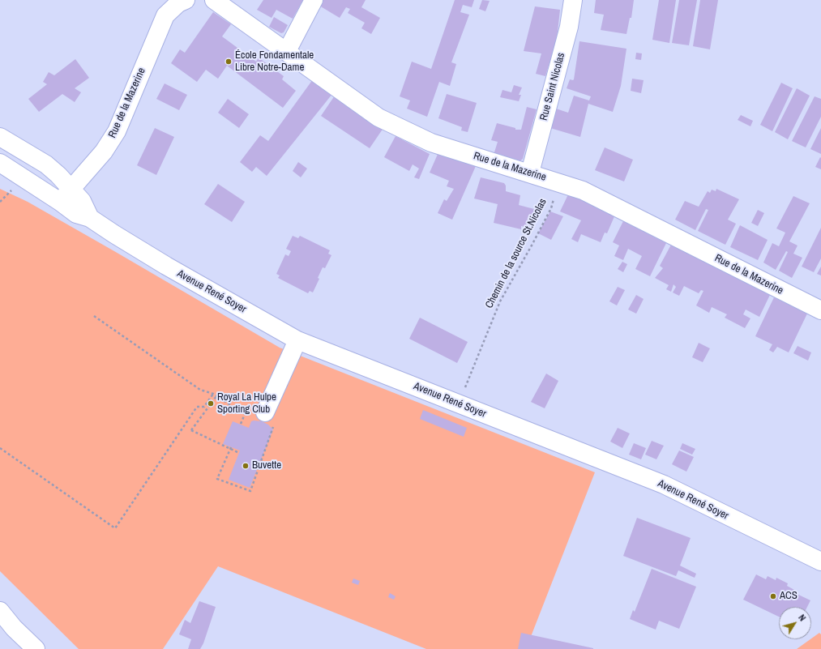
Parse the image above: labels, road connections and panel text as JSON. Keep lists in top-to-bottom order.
{
  "streets": {
    "street": ["Rue Saint Nicolas", "Rue de la Mazerine", "Avenue René Soyer"],
    "path": ["Chemin de la source St.Nicolas"]
  },
  "crossings": [
    ["Rue Saint Nicolas", "Rue de la Mazerine"],
    ["Rue de la Mazerine", "Chemin de la source St.Nicolas"],
    ["Rue de la Mazerine", "Avenue René Soyer"],
    ["Chemin de la source St.Nicolas", "Avenue René Soyer"]
  ],
  "places": [
    "École Fondamentale Libre Notre-Dame",
    "Royal La Hulpe Sporting Club",
    "Buvette",
    "ACS"
  ],
  "north": "top right"
}
